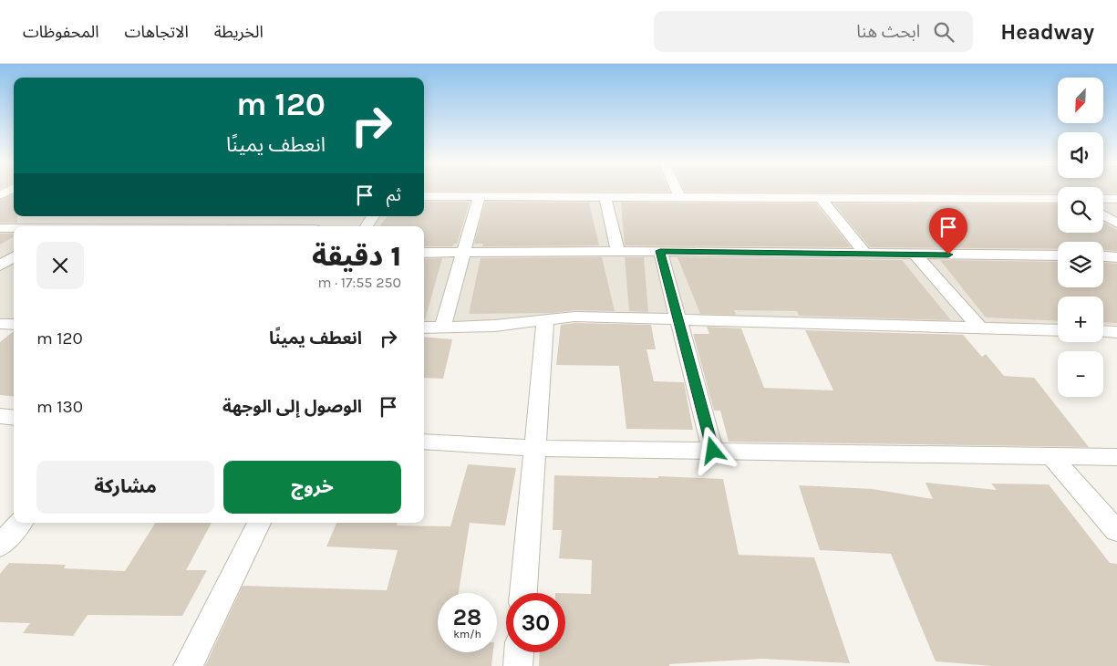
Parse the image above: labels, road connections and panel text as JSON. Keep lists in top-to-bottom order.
{
  "north": "bottom left",
  "page": {
    "header": "Headway",
    "search": "ابحث هنا",
    "nav": ["الخريطة", "الاتجاهات", "المحفوظات"],
    "map_buttons": ["+", "−"],
    "turn": ["120 m", "انعطف يمينًا"],
    "then": "ثم",
    "heading": ["1 دقيقة", "250 m · 17:55"],
    "list": [
      {
        "name": "انعطف يمينًا",
        "value": "120 m"
      },
      {
        "name": "الوصول إلى الوجهة",
        "value": "130 m"
      }
    ],
    "buttons": ["خروج", "مشاركة"],
    "speed": "28 km/h",
    "limit": "30"
  }
}
